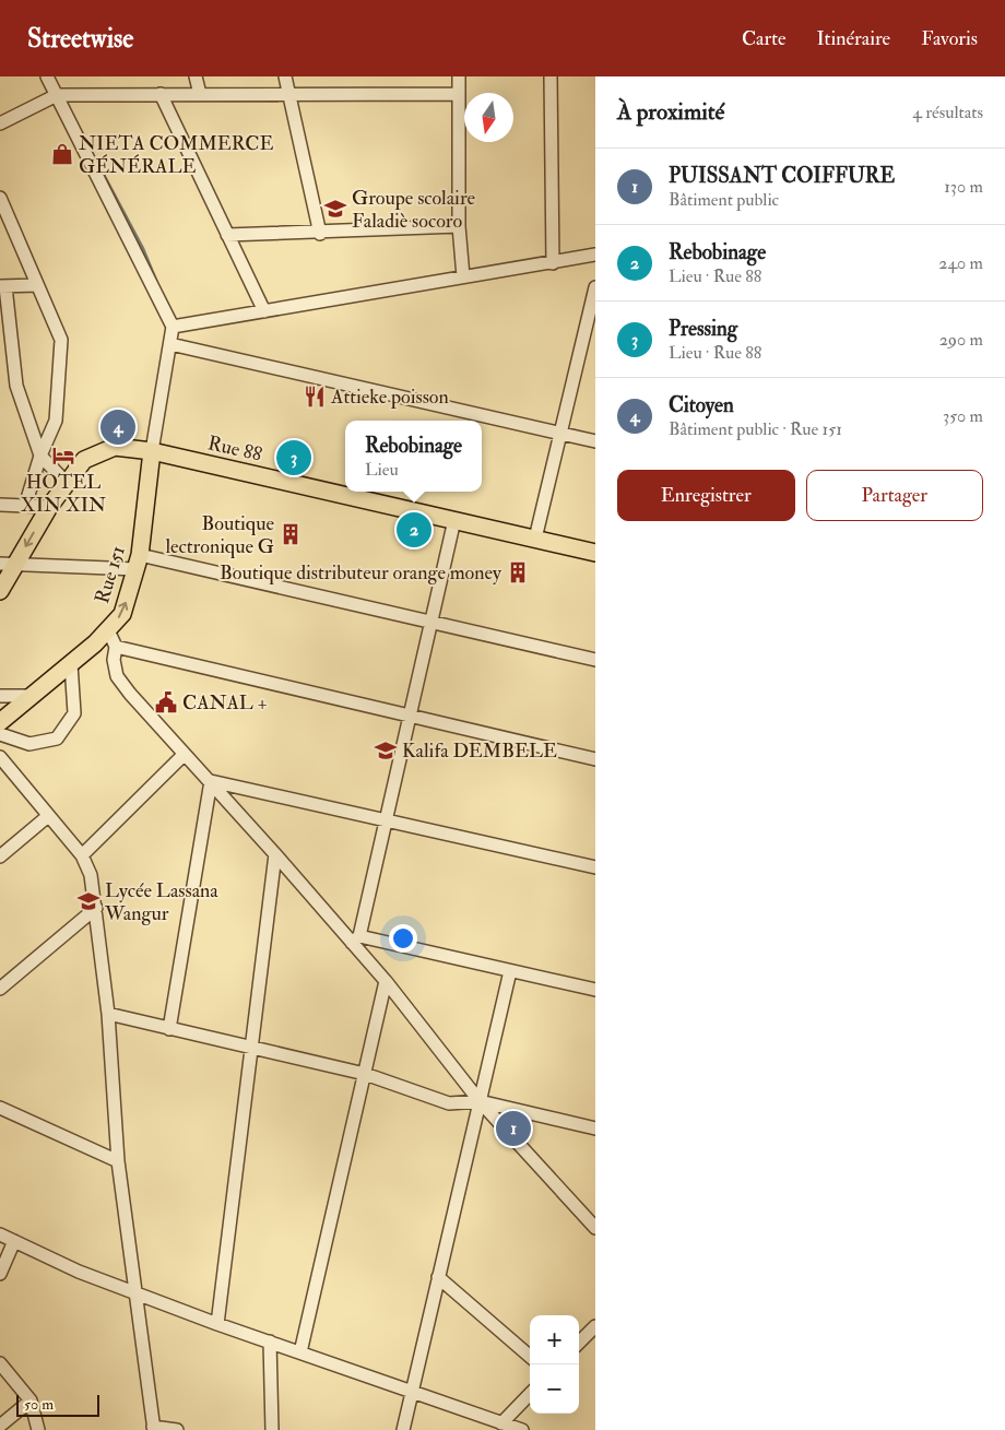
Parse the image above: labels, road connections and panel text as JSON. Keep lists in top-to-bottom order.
{
  "streets": {
    "main road": ["Rue 88", "Rue 151"]
  },
  "crossings": [
    ["Rue 88", "Rue 151"]
  ],
  "places": {
    "shop": ["NIETA COMMERCE GÉNÉRALE"],
    "school or university": ["Groupe scolaire Faladiè socoro", "Kalifa DEMBELE", "Lycée Lassana Wangur"],
    "restaurant": ["Attieke poisson"],
    "hotel": ["HOTEL XIN XIN"],
    "building": ["Boutique lectronique G", "Boutique distributeur orange money"],
    "public building": ["CANAL +"]
  },
  "scale_bar": "50 m",
  "north": "bottom",
  "page": {
    "header": "Streetwise",
    "nav": ["Carte", "Itinéraire", "Favoris"],
    "heading": ["À proximité", "4 résultats"],
    "list": [
      {
        "mark": "1",
        "name": "PUISSANT COIFFURE",
        "note": "Bâtiment public",
        "value": "130 m"
      },
      {
        "mark": "2",
        "name": "Rebobinage",
        "note": "Lieu · Rue 88",
        "value": "240 m"
      },
      {
        "mark": "3",
        "name": "Pressing",
        "note": "Lieu · Rue 88",
        "value": "290 m"
      },
      {
        "mark": "4",
        "name": "Citoyen",
        "note": "Bâtiment public · Rue 151",
        "value": "350 m"
      }
    ],
    "pins": [
      "4",
      "3",
      "2",
      "1"
    ],
    "popup": ["Rebobinage", "Lieu"],
    "buttons": ["Enregistrer", "Partager"],
    "map_buttons": ["+", "−"],
    "scale": "50 m"
  }
}
